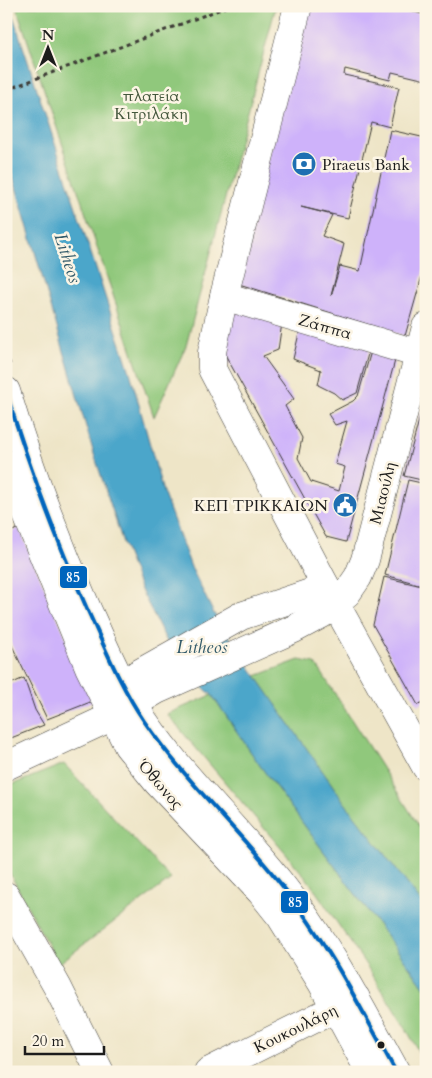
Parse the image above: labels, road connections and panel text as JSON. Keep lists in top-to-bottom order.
{
  "streets": {
    "street": ["Ζάππα", "Μιαούλη", "Κουκουλάρη"]
  },
  "crossings": [
    ["Ζάππα", "Μιαούλη"]
  ],
  "water": ["Litheos"],
  "parks": ["πλατεία Κιτριλάκη"],
  "places": {
    "bank": ["Piraeus Bank"],
    "public building": ["ΚΕΠ ΤΡΙΚΚΑΙΩΝ"]
  },
  "lines": ["transit line 85"],
  "scale_bar": "20 m",
  "north": "top"
}
